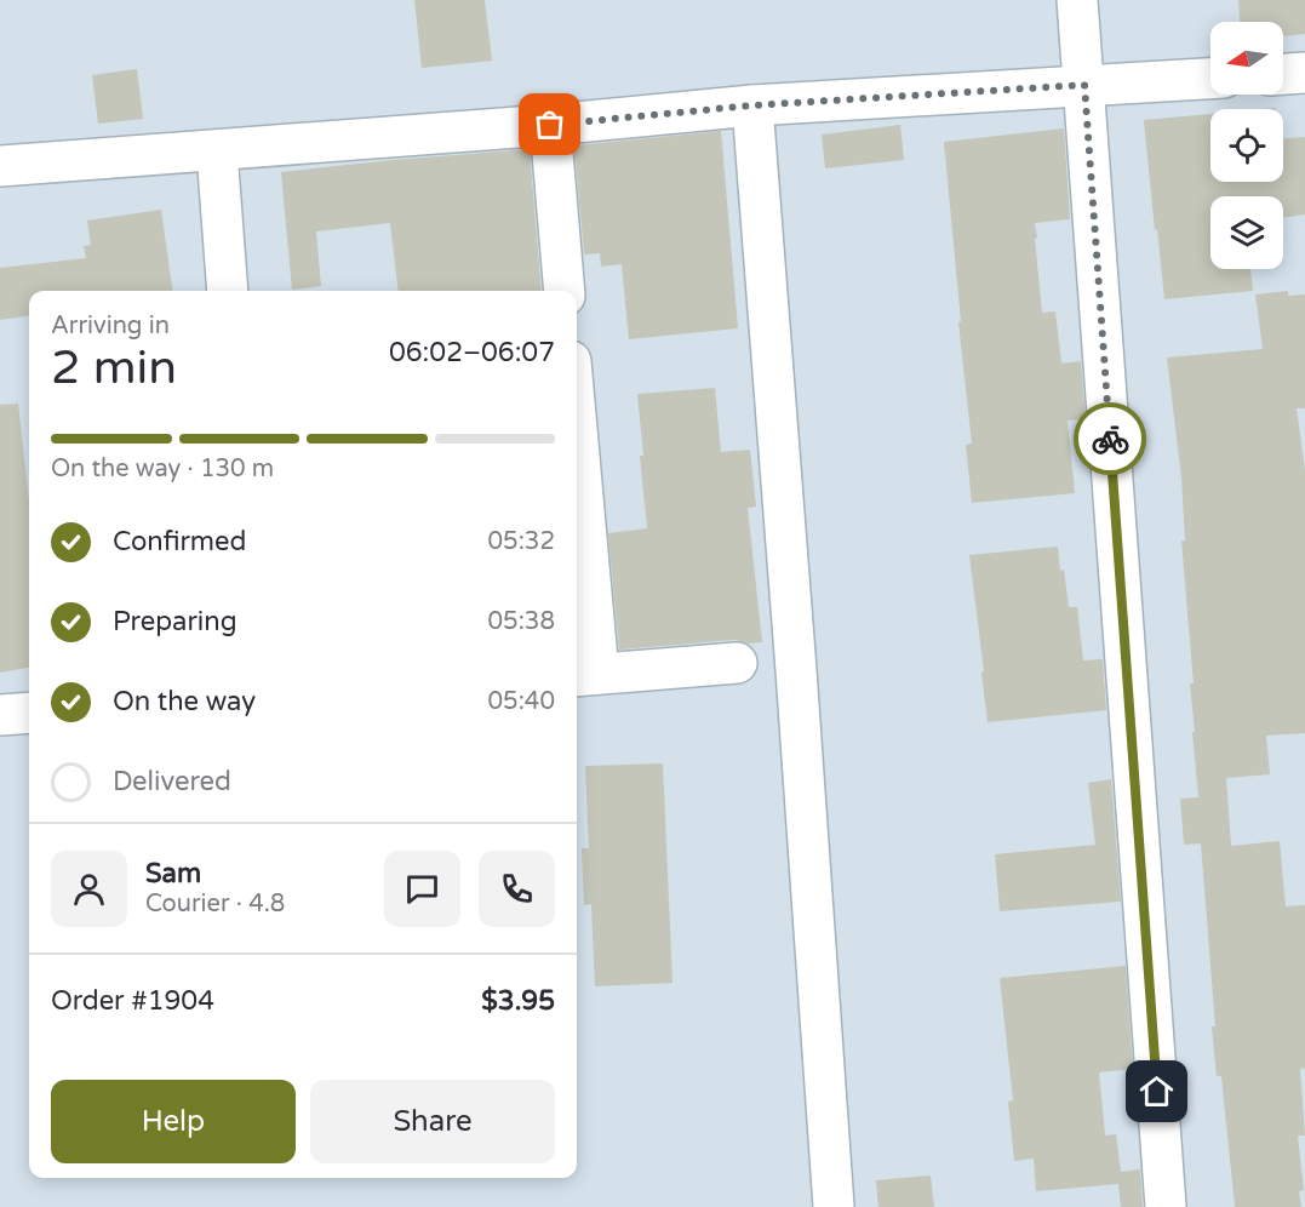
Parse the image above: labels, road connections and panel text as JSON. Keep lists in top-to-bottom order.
{
  "north": "left",
  "page": {
    "heading": ["2 min", "Arriving in", "06:02–06:07"],
    "panel": [
      "Sam",
      "Courier · 4.8",
      "Order #1904",
      "$3.95"
    ],
    "bar": "On the way · 130 m",
    "list": [
      ["Confirmed", "05:32"],
      ["Preparing", "05:38"],
      ["On the way", "05:40"],
      "Delivered"
    ],
    "buttons": ["Help", "Share"]
  }
}
